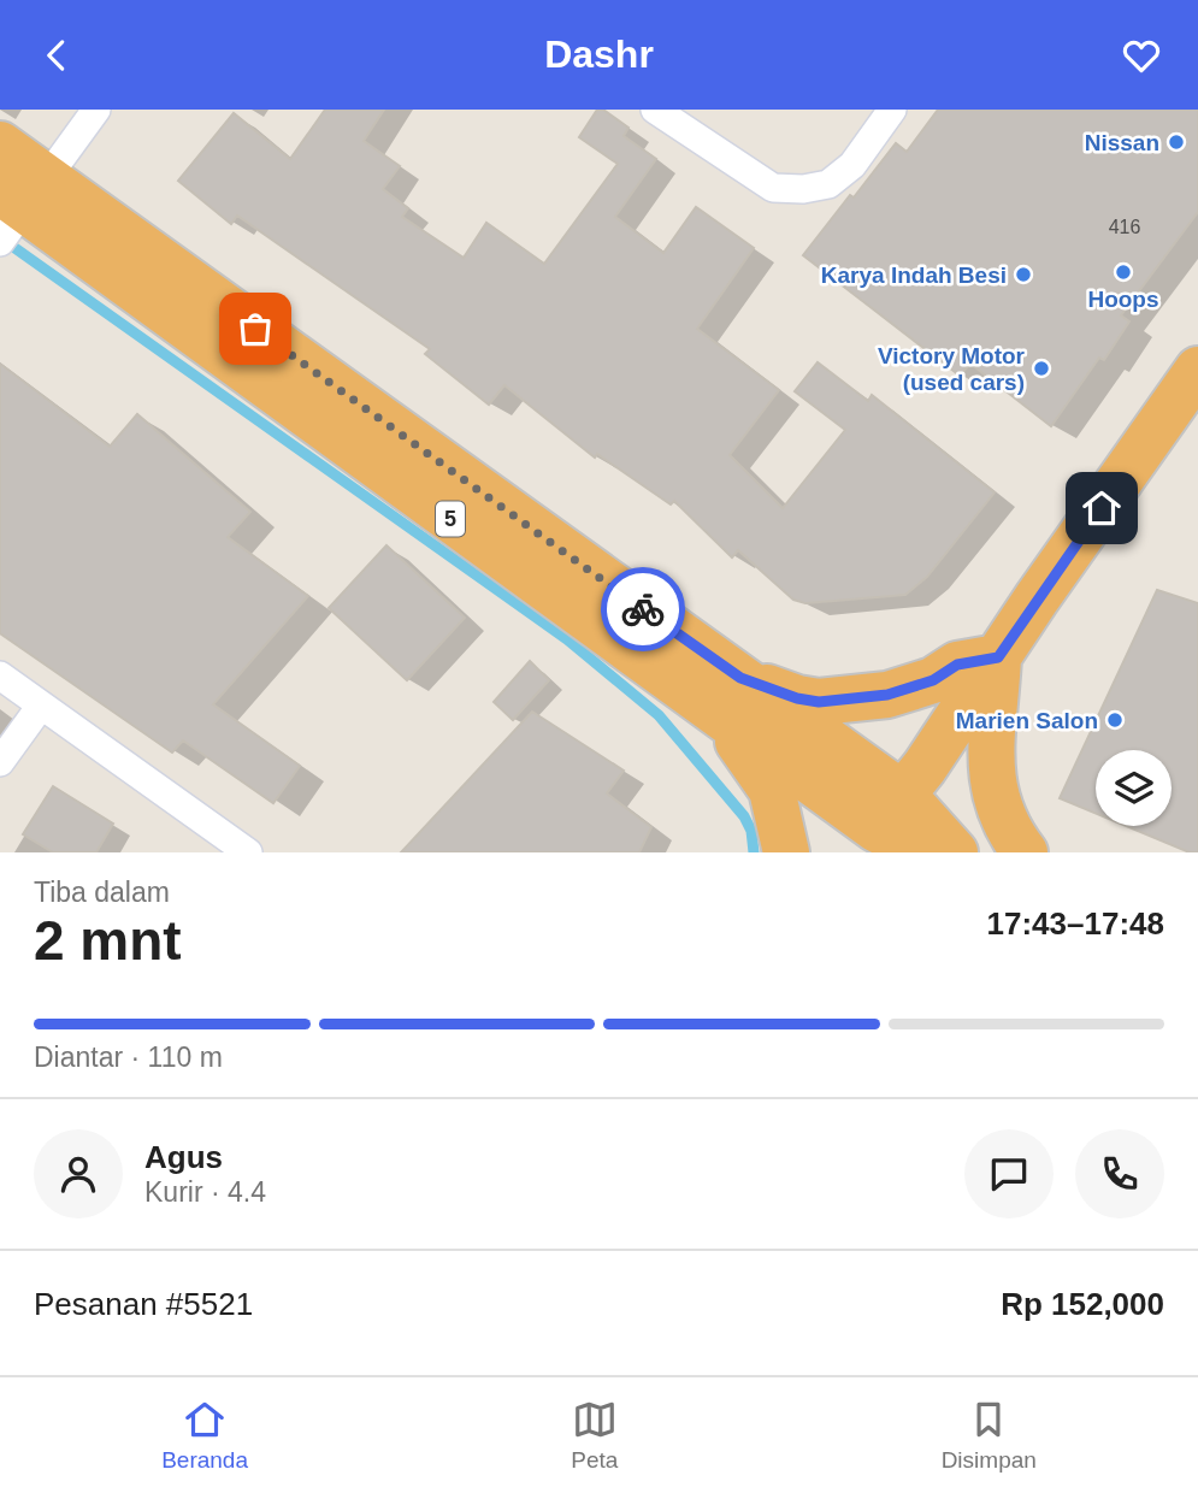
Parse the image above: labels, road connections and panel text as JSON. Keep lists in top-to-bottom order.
{
  "streets": {
    "highway": ["5"]
  },
  "places": [
    "Nissan",
    "Hoops",
    "Karya Indah Besi",
    "Victory Motor (used cars)",
    "Marien Salon"
  ],
  "house_numbers": ["416"],
  "page": {
    "header": "Dashr",
    "heading": ["2 mnt", "Tiba dalam", "17:43–17:48"],
    "panel": [
      "Agus",
      "Kurir · 4.4",
      "Pesanan #5521",
      "Rp 152,000"
    ],
    "bar": "Diantar · 110 m",
    "tabs": ["Beranda", "Peta", "Disimpan"]
  }
}
